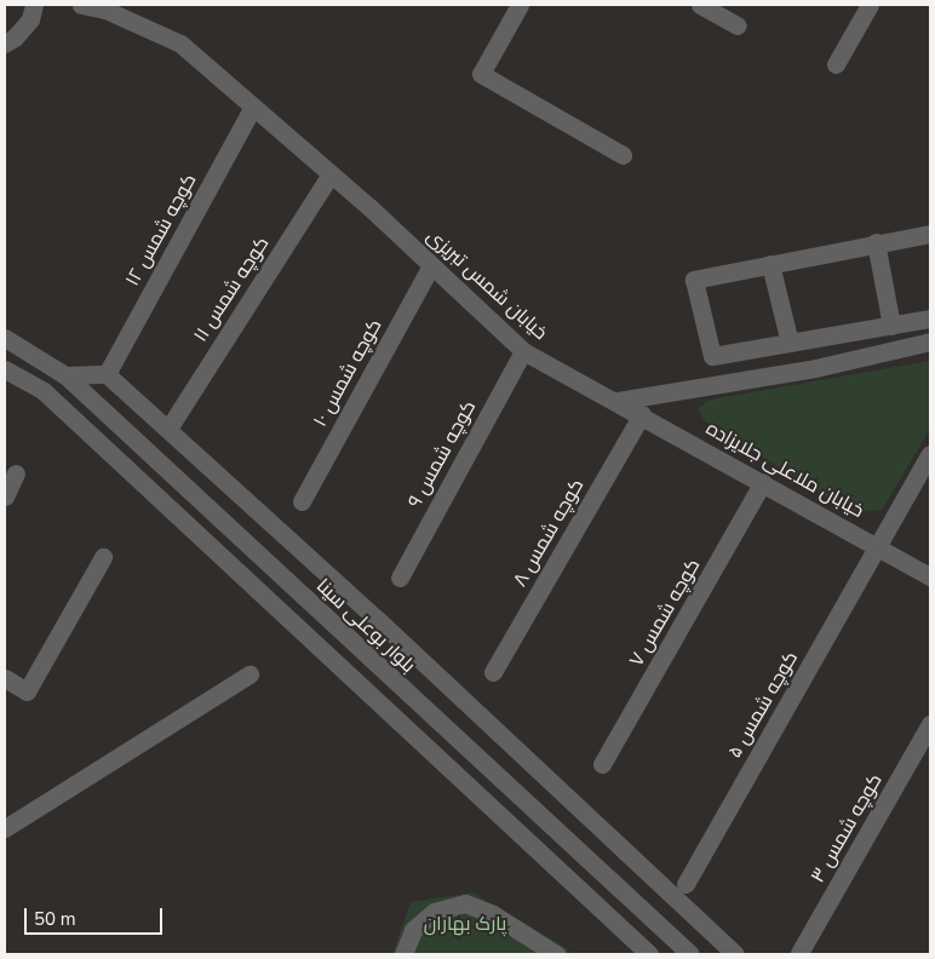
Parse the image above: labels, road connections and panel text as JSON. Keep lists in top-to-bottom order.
{
  "streets": {
    "street": [
      "کوچه شمس ۱۲",
      "خیابان شمس تبریزی",
      "کوچه شمس ۱۱",
      "کوچه شمس ۱۰",
      "کوچه شمس ۹",
      "خیابان ملاعلی جلایزاده",
      "کوچه شمس ۸",
      "کوچه شمس ۷",
      "بلوار بوعلی سینا",
      "کوچه شمس ۵",
      "کوچه شمس ۳"
    ]
  },
  "crossings": [
    ["کوچه شمس ۱۲", "خیابان شمس تبریزی"],
    ["خیابان شمس تبریزی", "کوچه شمس ۱۱"],
    ["خیابان شمس تبریزی", "کوچه شمس ۱۰"],
    ["خیابان شمس تبریزی", "کوچه شمس ۹"],
    ["خیابان شمس تبریزی", "خیابان ملاعلی جلایزاده"],
    ["خیابان ملاعلی جلایزاده", "کوچه شمس ۸"],
    ["خیابان ملاعلی جلایزاده", "کوچه شمس ۷"],
    ["خیابان ملاعلی جلایزاده", "کوچه شمس ۵"]
  ],
  "parks": ["پارک بهاران"],
  "scale_bar": "50 m"
}
